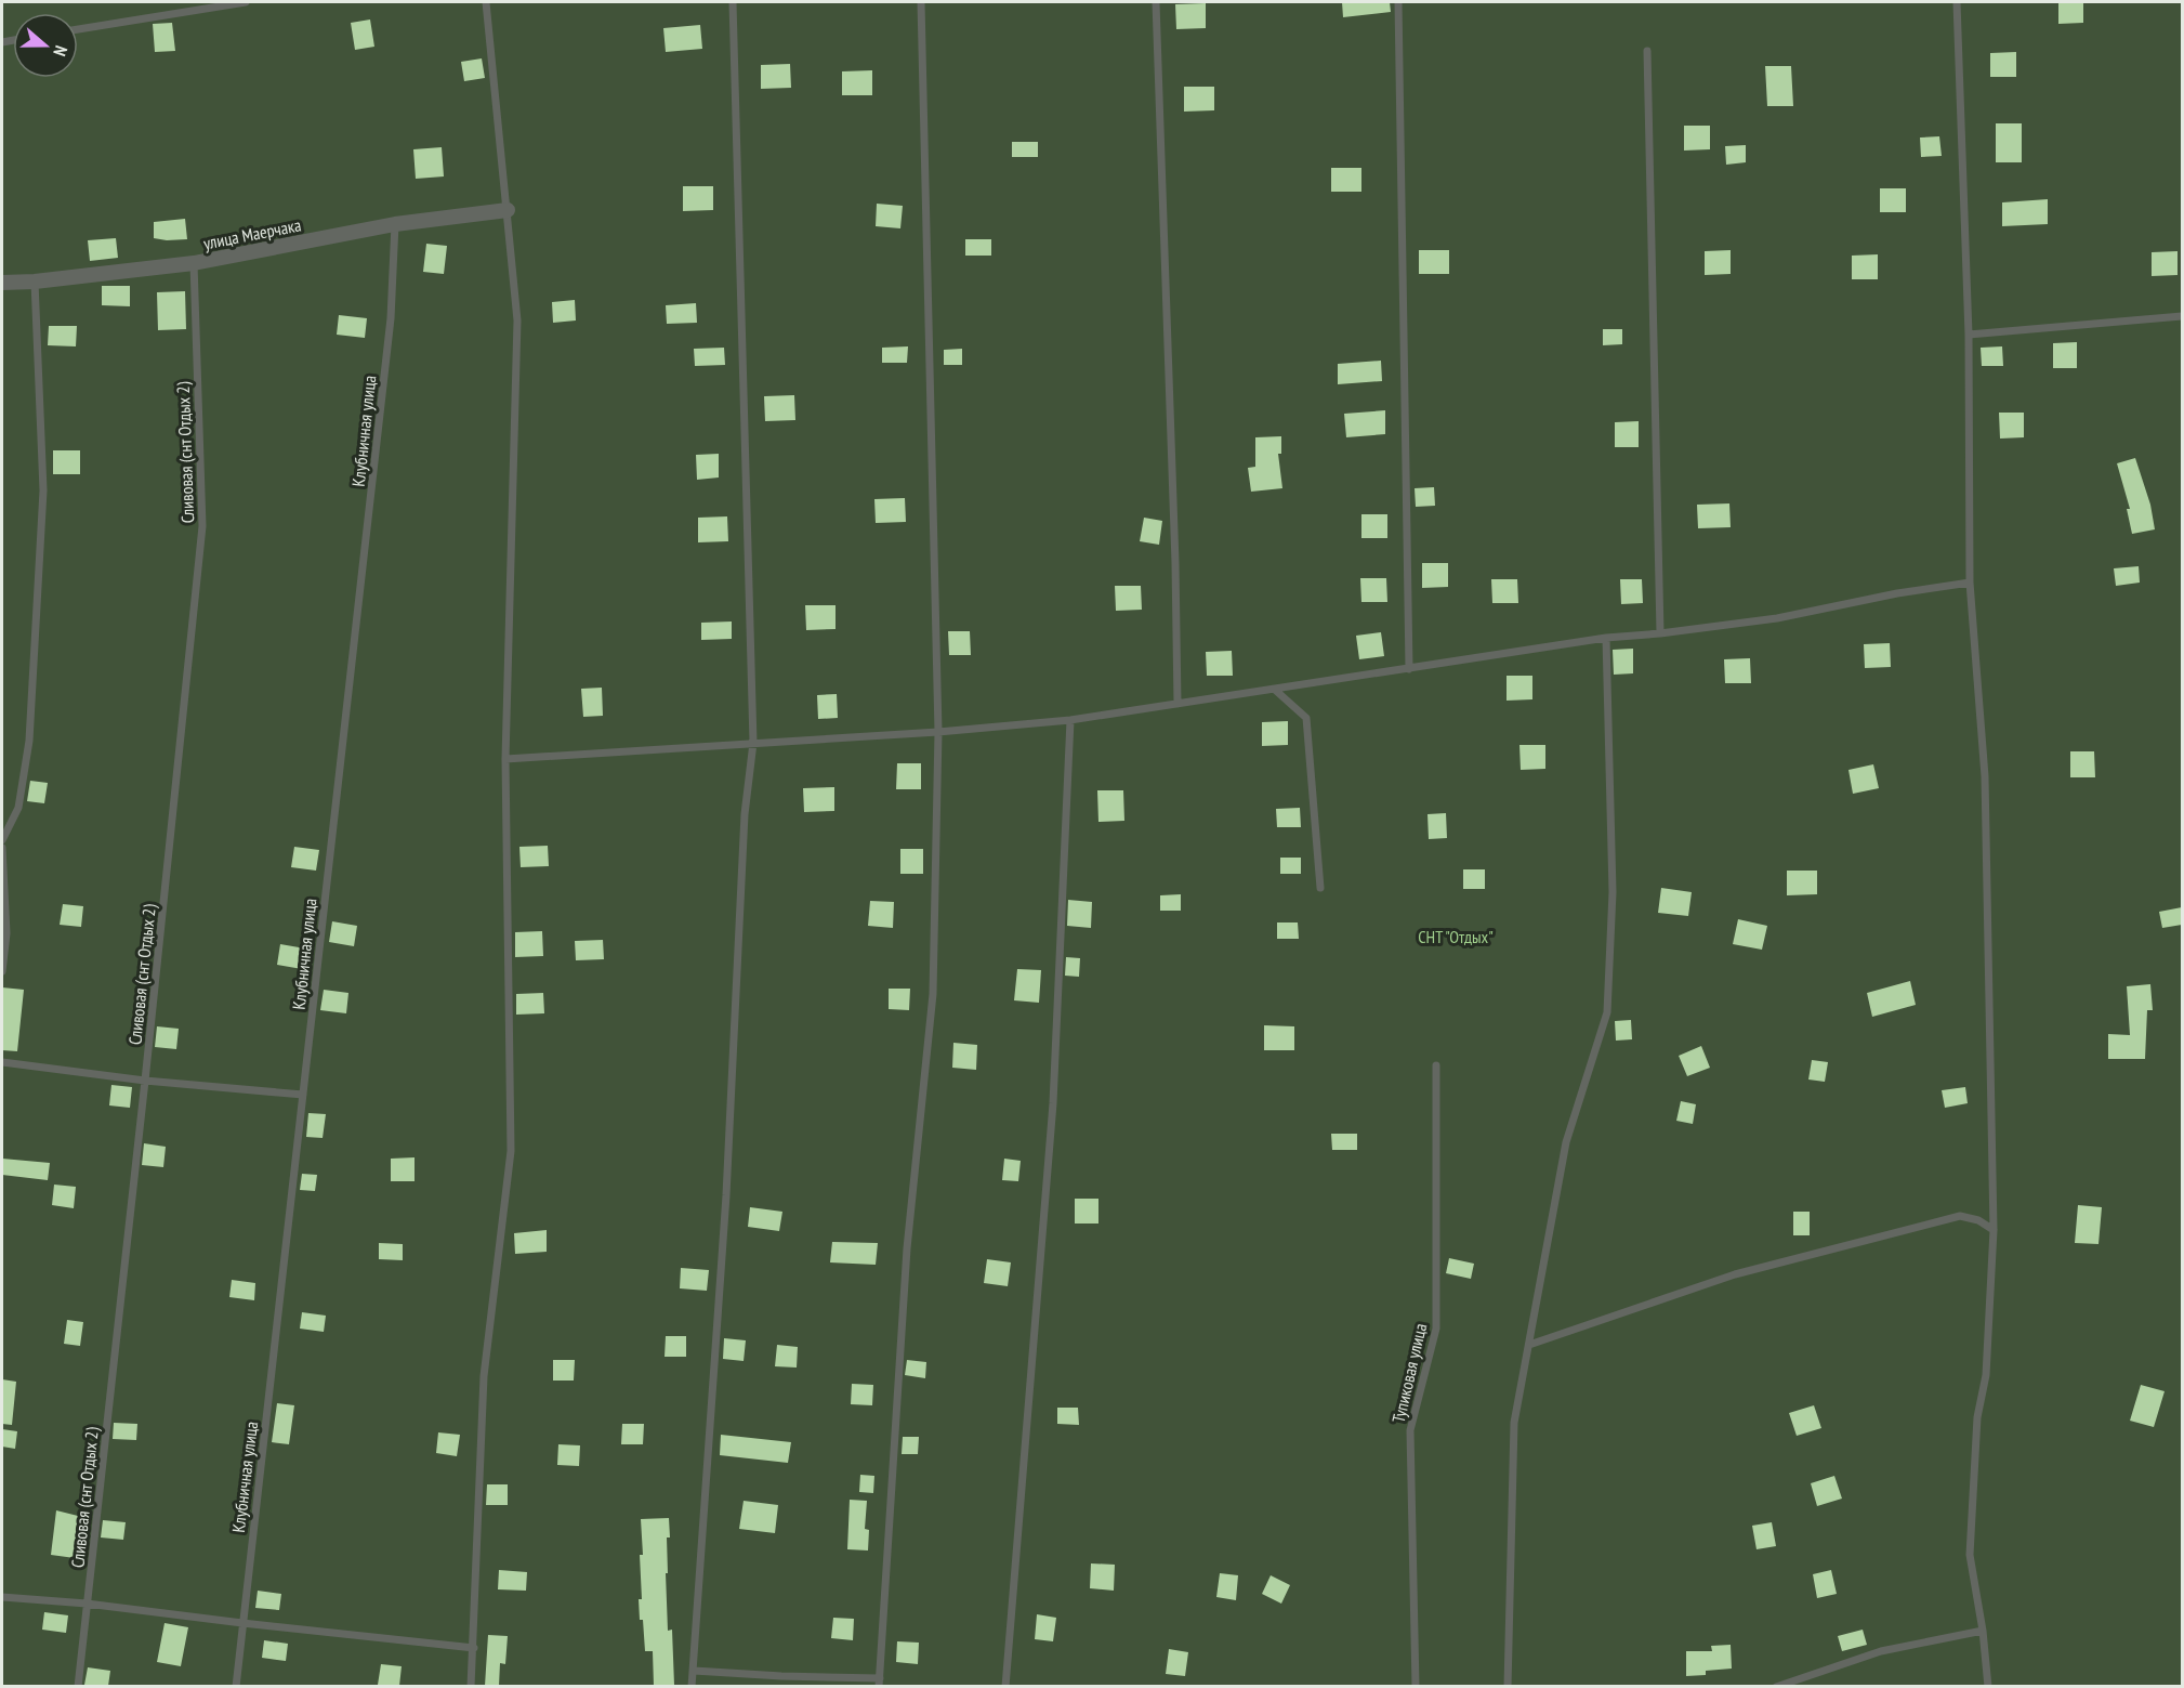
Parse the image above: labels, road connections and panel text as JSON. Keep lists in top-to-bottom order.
{
  "streets": {
    "street": ["улица Маерчака"],
    "lane": ["Клубничная улица", "Сливовая (снт Отдых 2)", "Тупиковая улица"]
  },
  "crossings": [
    ["улица Маерчака", "Клубничная улица"],
    ["улица Маерчака", "Сливовая (снт Отдых 2)"]
  ],
  "parks": ["СНТ \"Отдых\""],
  "north": "right"
}
